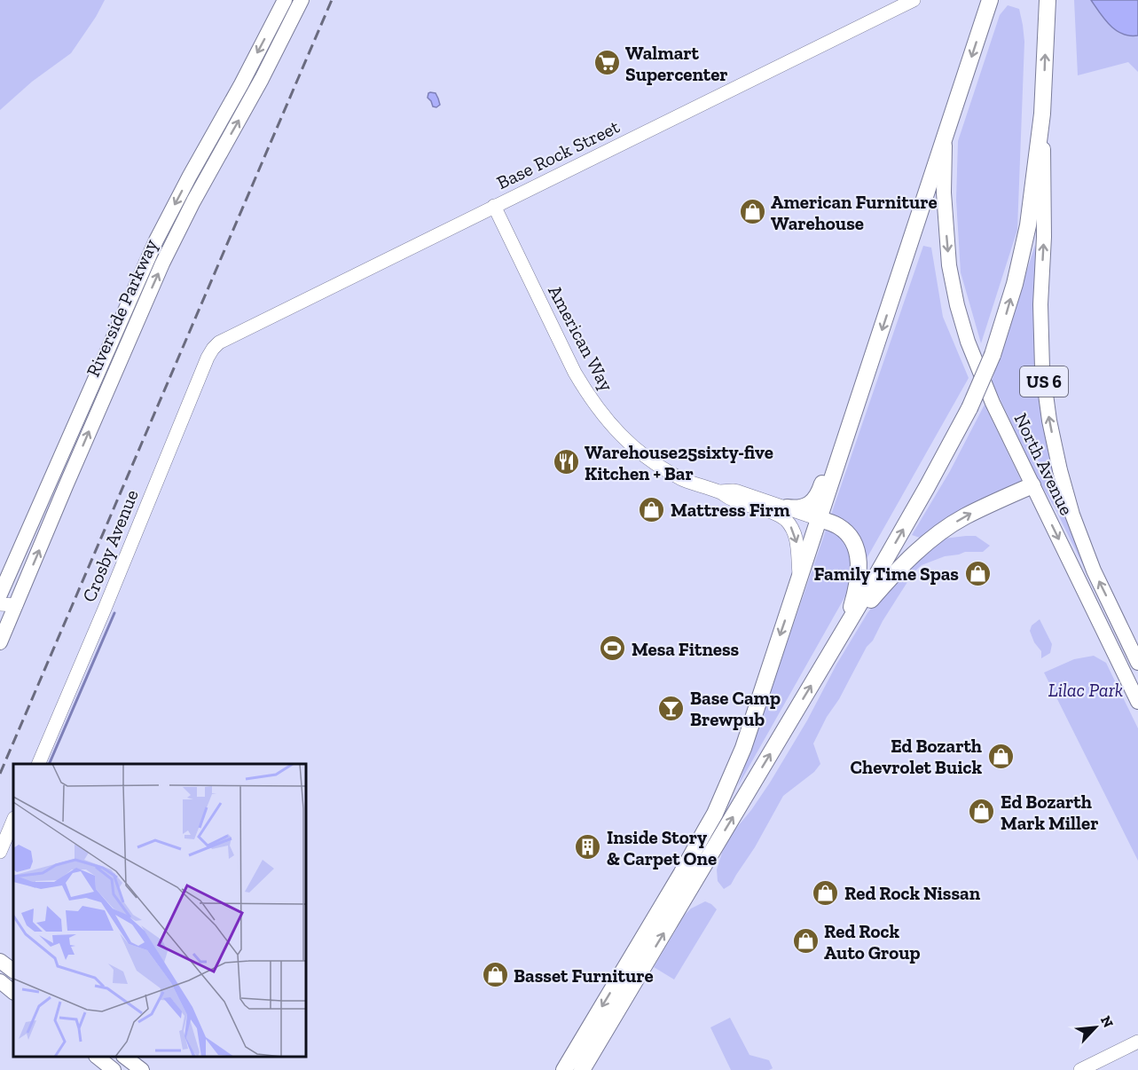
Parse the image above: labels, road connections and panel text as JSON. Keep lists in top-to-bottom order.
{
  "streets": {
    "main road": ["Riverside Parkway", "US 6", "North Avenue"],
    "street": ["Base Rock Street", "American Way", "Crosby Avenue"]
  },
  "crossings": [
    ["Base Rock Street", "American Way"],
    ["Base Rock Street", "Crosby Avenue"]
  ],
  "parks": ["Lilac Park"],
  "places": {
    "supermarket": ["Walmart Supercenter"],
    "shop": [
      "American Furniture Warehouse",
      "Mattress Firm",
      "Family Time Spas",
      "Ed Bozarth Chevrolet Buick",
      "Ed Bozarth Mark Miller",
      "Red Rock Nissan",
      "Red Rock Auto Group",
      "Basset Furniture"
    ],
    "restaurant": ["Warehouse25sixty-five Kitchen + Bar"],
    "sports": ["Mesa Fitness"],
    "bar": ["Base Camp Brewpub"],
    "building": ["Inside Story & Carpet One"]
  },
  "north": "top right"
}
